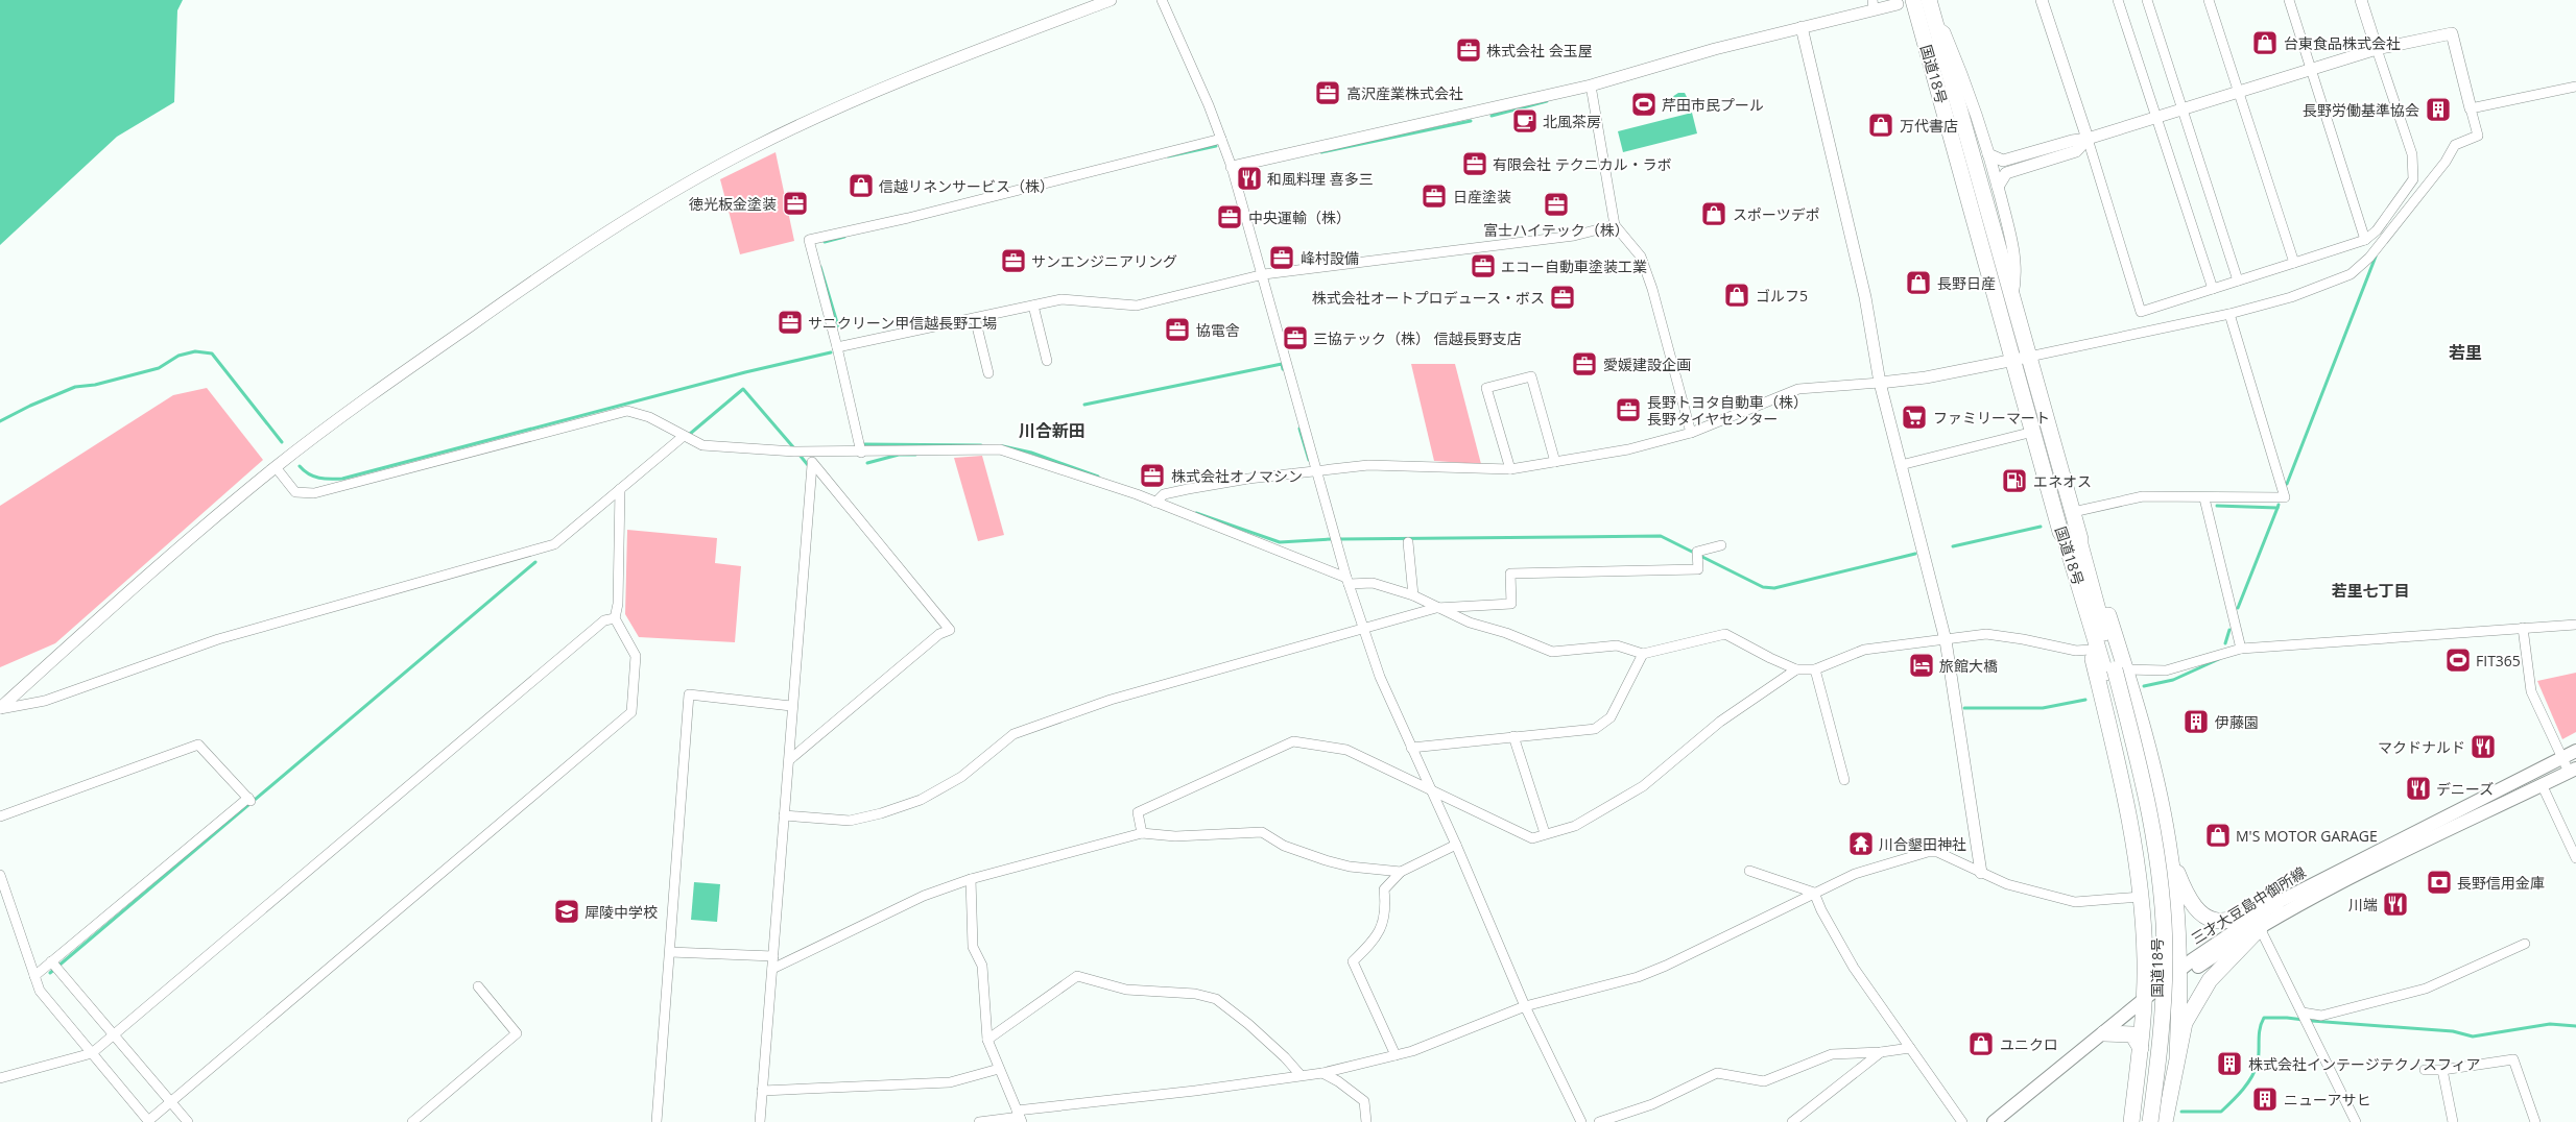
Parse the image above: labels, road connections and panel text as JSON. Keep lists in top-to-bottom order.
{
  "streets": {
    "highway": ["国道18号"],
    "main road": ["三才大豆島中御所線"]
  },
  "districts": ["若里", "川合新田", "若里七丁目"],
  "places": {
    "shop": [
      "台東食品株式会社",
      "万代書店",
      "信越リネンサービス（株）",
      "スポーツデポ",
      "長野日産",
      "ゴルフ5",
      "M'S MOTOR GARAGE",
      "ユニクロ"
    ],
    "office": [
      "株式会社 会玉屋",
      "高沢産業株式会社",
      "有限会社 テクニカル・ラボ",
      "日産塗装",
      "徳光板金塗装",
      "富士ハイテック（株）",
      "中央運輸（株）",
      "峰村設備",
      "サンエンジニアリング",
      "エコー自動車塗装工業",
      "株式会社オートプロデュース・ボス",
      "サニクリーン甲信越長野工場",
      "協電舎",
      "三協テック（株） 信越長野支店",
      "愛媛建設企画",
      "長野トヨタ自動車（株） 長野タイヤセンター",
      "株式会社オノマシン"
    ],
    "sports": ["芹田市民プール", "FIT365"],
    "building": [
      "長野労働基準協会",
      "伊藤園",
      "株式会社インテージテクノスフィア",
      "ニューアサヒ"
    ],
    "cafe": ["北風茶房"],
    "restaurant": [
      "和風料理 喜多三",
      "マクドナルド",
      "デニーズ",
      "川端"
    ],
    "supermarket": ["ファミリーマート"],
    "fuel station": ["エネオス"],
    "hotel": ["旅館大橋"],
    "temple": ["川合墾田神社"],
    "bank": ["長野信用金庫"],
    "school or university": ["犀陵中学校"]
  }
}
